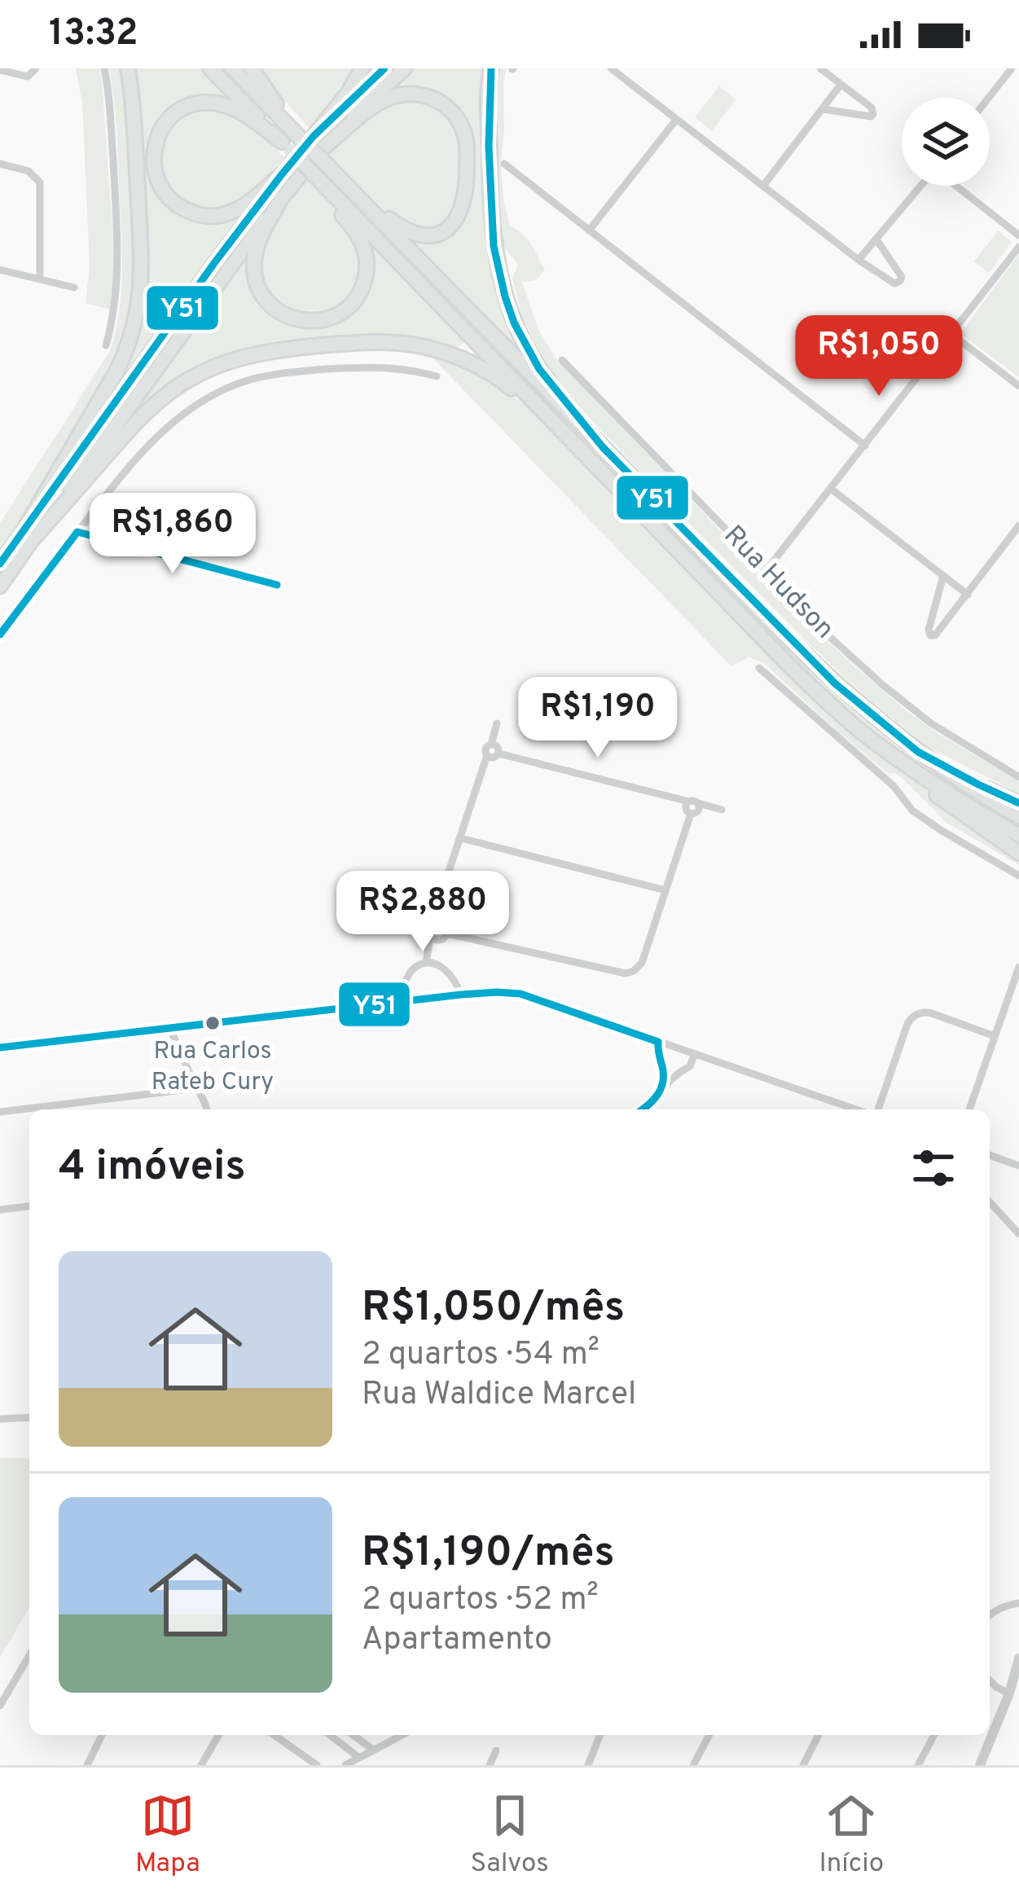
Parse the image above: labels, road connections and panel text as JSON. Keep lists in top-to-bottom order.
{
  "streets": {
    "street": ["Rua Hudson"]
  },
  "places": ["Rua Carlos Rateb Cury"],
  "lines": ["transit line Y51"],
  "page": {
    "status": "13:32",
    "price": [
      "R$1,050",
      "R$1,860",
      "R$1,190",
      "R$2,880"
    ],
    "heading": "4 imóveis",
    "list": [
      {
        "name": "R$1,050/mês",
        "note": "2 quartos · 54 m² · Rua Waldice Marcel"
      },
      {
        "name": "R$1,190/mês",
        "note": "2 quartos · 52 m² · Apartamento"
      }
    ],
    "tabs": ["Mapa", "Salvos", "Início"]
  }
}
